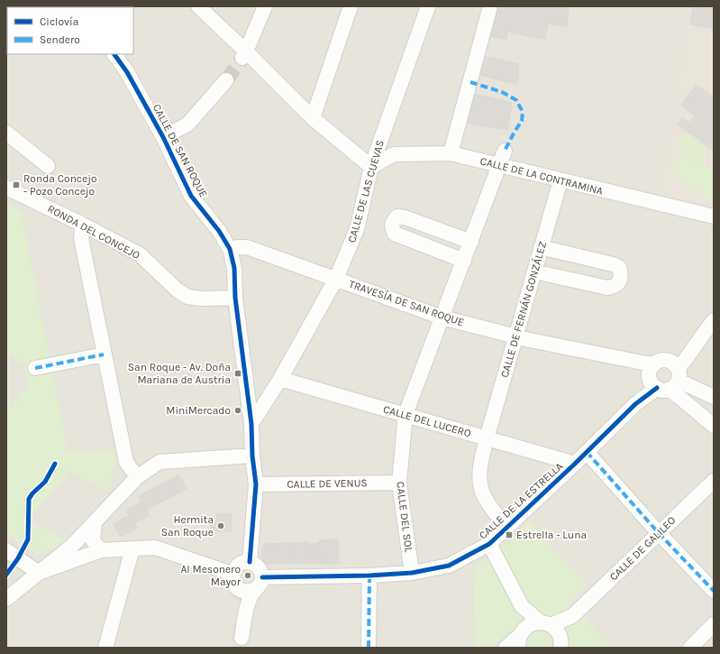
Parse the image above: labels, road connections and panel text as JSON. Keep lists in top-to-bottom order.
{
  "streets": {
    "street": [
      "CALLE DE SAN ROQUE",
      "CALLE DE LA CONTRAMINA",
      "CALLE DE LAS CUEVAS",
      "RONDA DEL CONCEJO",
      "TRAVESÍA DE SAN ROQUE",
      "CALLE DE FERNÁN GONZÁLEZ",
      "CALLE DEL LUCERO",
      "CALLE DE VENUS",
      "CALLE DE LA ESTRELLA",
      "CALLE DEL SOL",
      "CALLE DE GALILEO"
    ]
  },
  "crossings": [
    ["CALLE DE SAN ROQUE", "CALLE DE LAS CUEVAS"],
    ["CALLE DE SAN ROQUE", "RONDA DEL CONCEJO"],
    ["CALLE DE SAN ROQUE", "TRAVESÍA DE SAN ROQUE"],
    ["CALLE DE SAN ROQUE", "CALLE DE VENUS"],
    ["CALLE DE SAN ROQUE", "CALLE DE LA ESTRELLA"],
    ["CALLE DE LA CONTRAMINA", "CALLE DE LAS CUEVAS"],
    ["CALLE DE LA CONTRAMINA", "CALLE DE FERNÁN GONZÁLEZ"],
    ["CALLE DE LA CONTRAMINA", "CALLE DEL SOL"],
    ["CALLE DE LAS CUEVAS", "TRAVESÍA DE SAN ROQUE"],
    ["CALLE DE LAS CUEVAS", "CALLE DEL LUCERO"],
    ["TRAVESÍA DE SAN ROQUE", "CALLE DE FERNÁN GONZÁLEZ"],
    ["TRAVESÍA DE SAN ROQUE", "CALLE DE LA ESTRELLA"],
    ["TRAVESÍA DE SAN ROQUE", "CALLE DEL SOL"],
    ["CALLE DE FERNÁN GONZÁLEZ", "CALLE DEL LUCERO"],
    ["CALLE DE FERNÁN GONZÁLEZ", "CALLE DE LA ESTRELLA"],
    ["CALLE DEL LUCERO", "CALLE DE LA ESTRELLA"],
    ["CALLE DEL LUCERO", "CALLE DEL SOL"],
    ["CALLE DE VENUS", "CALLE DEL SOL"],
    ["CALLE DE LA ESTRELLA", "CALLE DEL SOL"]
  ],
  "places": {
    "transit": ["Ronda Concejo - Pozo Concejo", "San Roque - Av. Doña Mariana de Austria", "Estrella - Luna"],
    "other": ["MiniMercado", "Hermita San Roque", "Al Mesonero Mayor"]
  },
  "legend": ["Ciclovía", "Sendero"]
}
